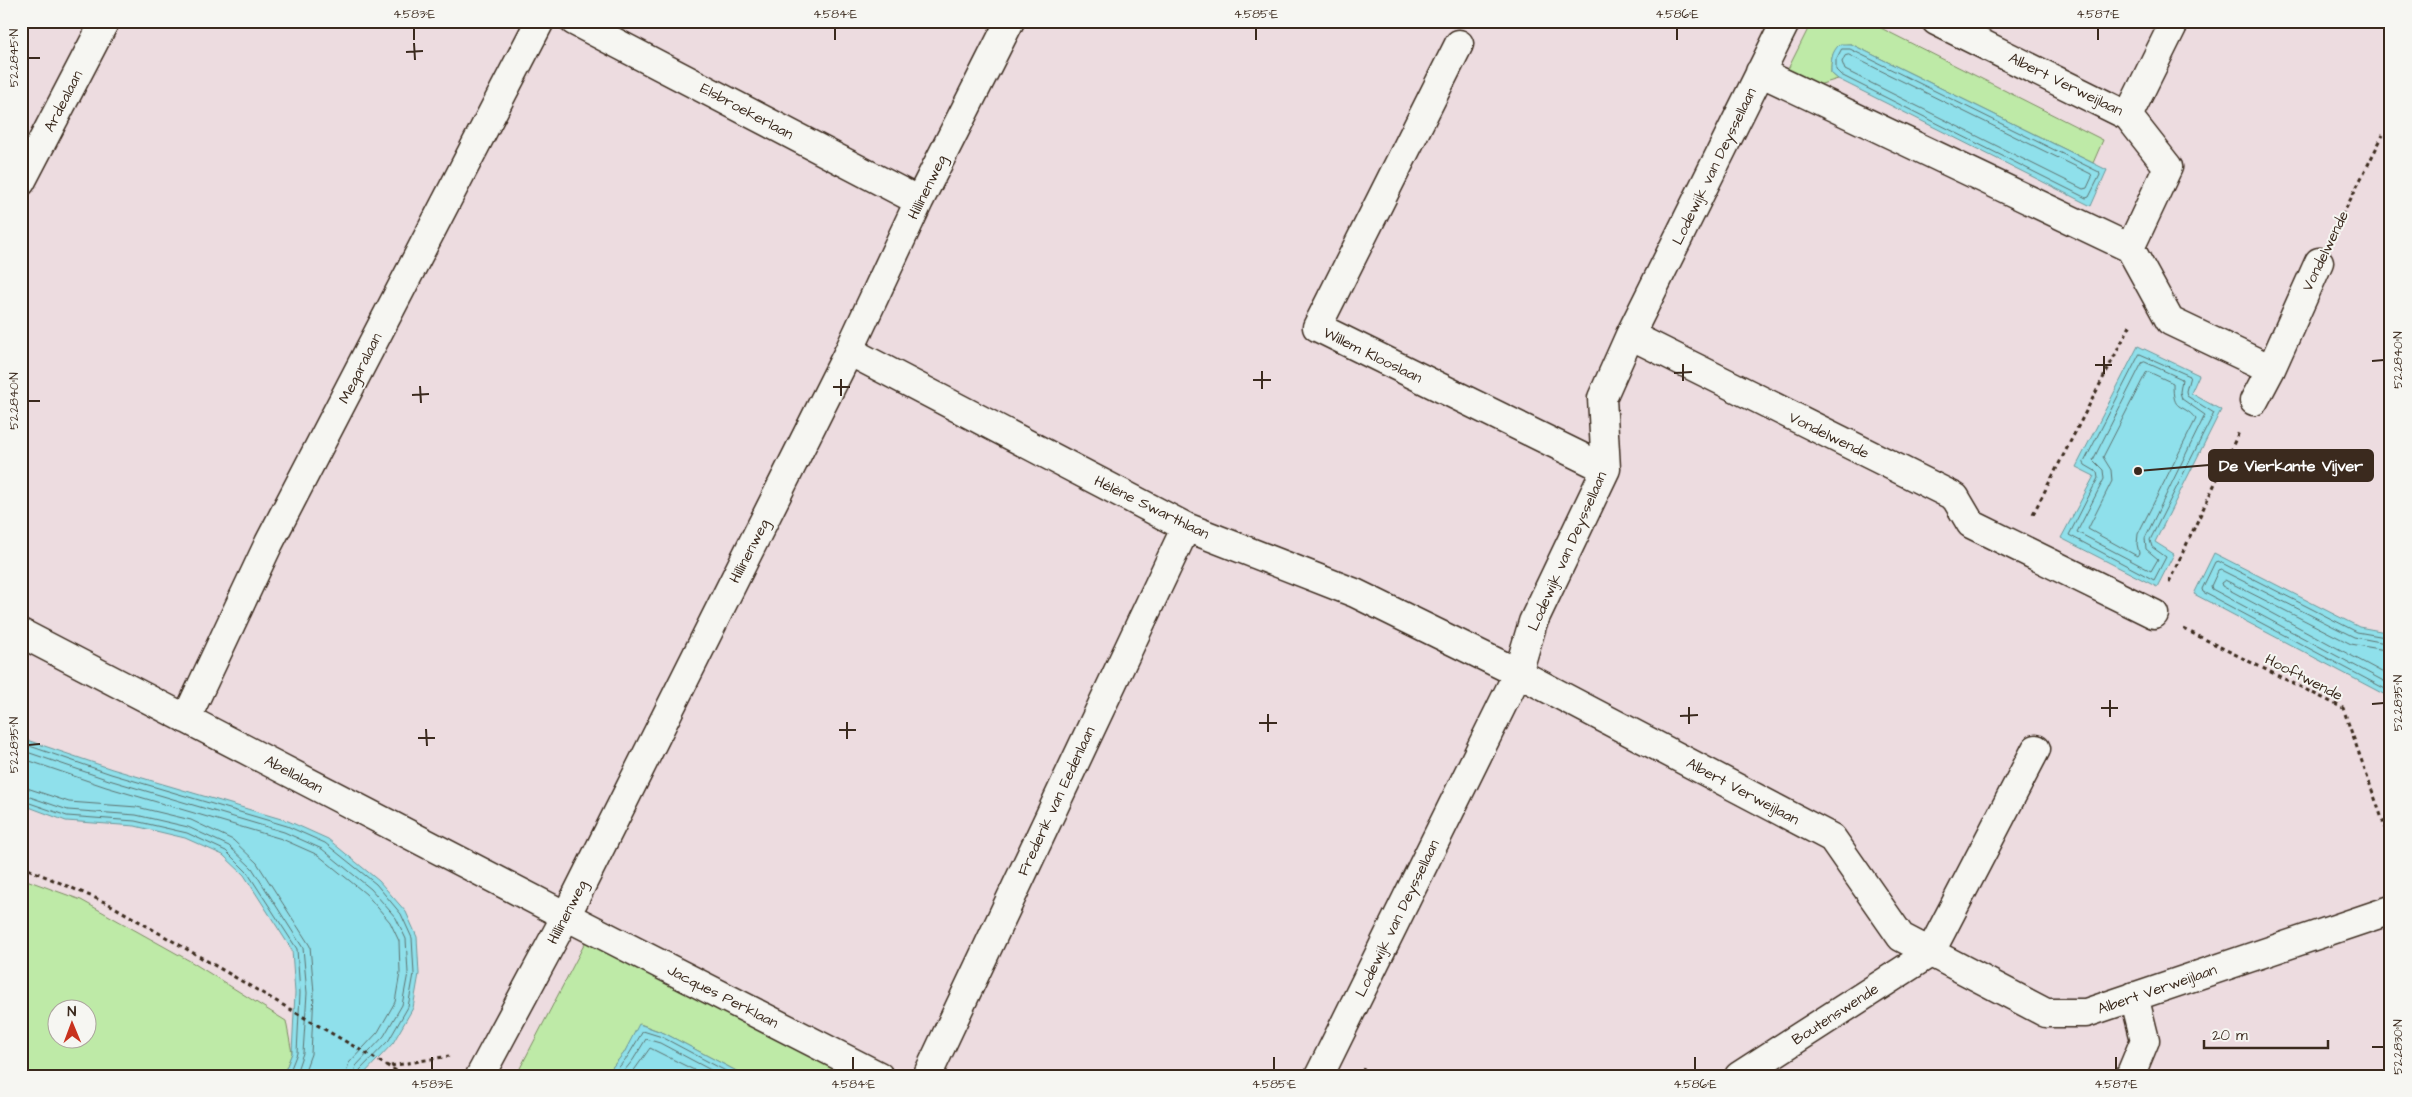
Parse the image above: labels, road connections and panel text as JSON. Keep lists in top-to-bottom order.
{
  "streets": {
    "street": [
      "Albert Verweijlaan",
      "Ardealaan",
      "Elsbroekerlaan",
      "Lodewijk van Deyssellaan",
      "Hillinenweg",
      "Vondelwende",
      "Willem Klooslaan",
      "Megaralaan",
      "Hélène Swarthlaan",
      "Abellalaan",
      "Frederik van Eedenlaan",
      "Jacques Perklaan",
      "Boutenswende"
    ],
    "path": ["Hooftwende"]
  },
  "crossings": [
    ["Albert Verweijlaan", "Lodewijk van Deyssellaan"],
    ["Albert Verweijlaan", "Hélène Swarthlaan"],
    ["Albert Verweijlaan", "Boutenswende"],
    ["Elsbroekerlaan", "Hillinenweg"],
    ["Lodewijk van Deyssellaan", "Vondelwende"],
    ["Lodewijk van Deyssellaan", "Willem Klooslaan"],
    ["Lodewijk van Deyssellaan", "Hélène Swarthlaan"],
    ["Hillinenweg", "Hélène Swarthlaan"],
    ["Hillinenweg", "Abellalaan"],
    ["Hillinenweg", "Jacques Perklaan"],
    ["Vondelwende", "Hooftwende"],
    ["Megaralaan", "Abellalaan"],
    ["Hélène Swarthlaan", "Frederik van Eedenlaan"],
    ["Abellalaan", "Jacques Perklaan"]
  ],
  "places": ["De Vierkante Vijver"],
  "scale_bar": "20 m",
  "north": "top",
  "coordinates": [
    "4.583°E",
    "4.584°E",
    "4.585°E",
    "4.586°E",
    "4.587°E",
    "52.2845°N",
    "52.2840°N",
    "52.2835°N",
    "52.2830°N"
  ]
}
